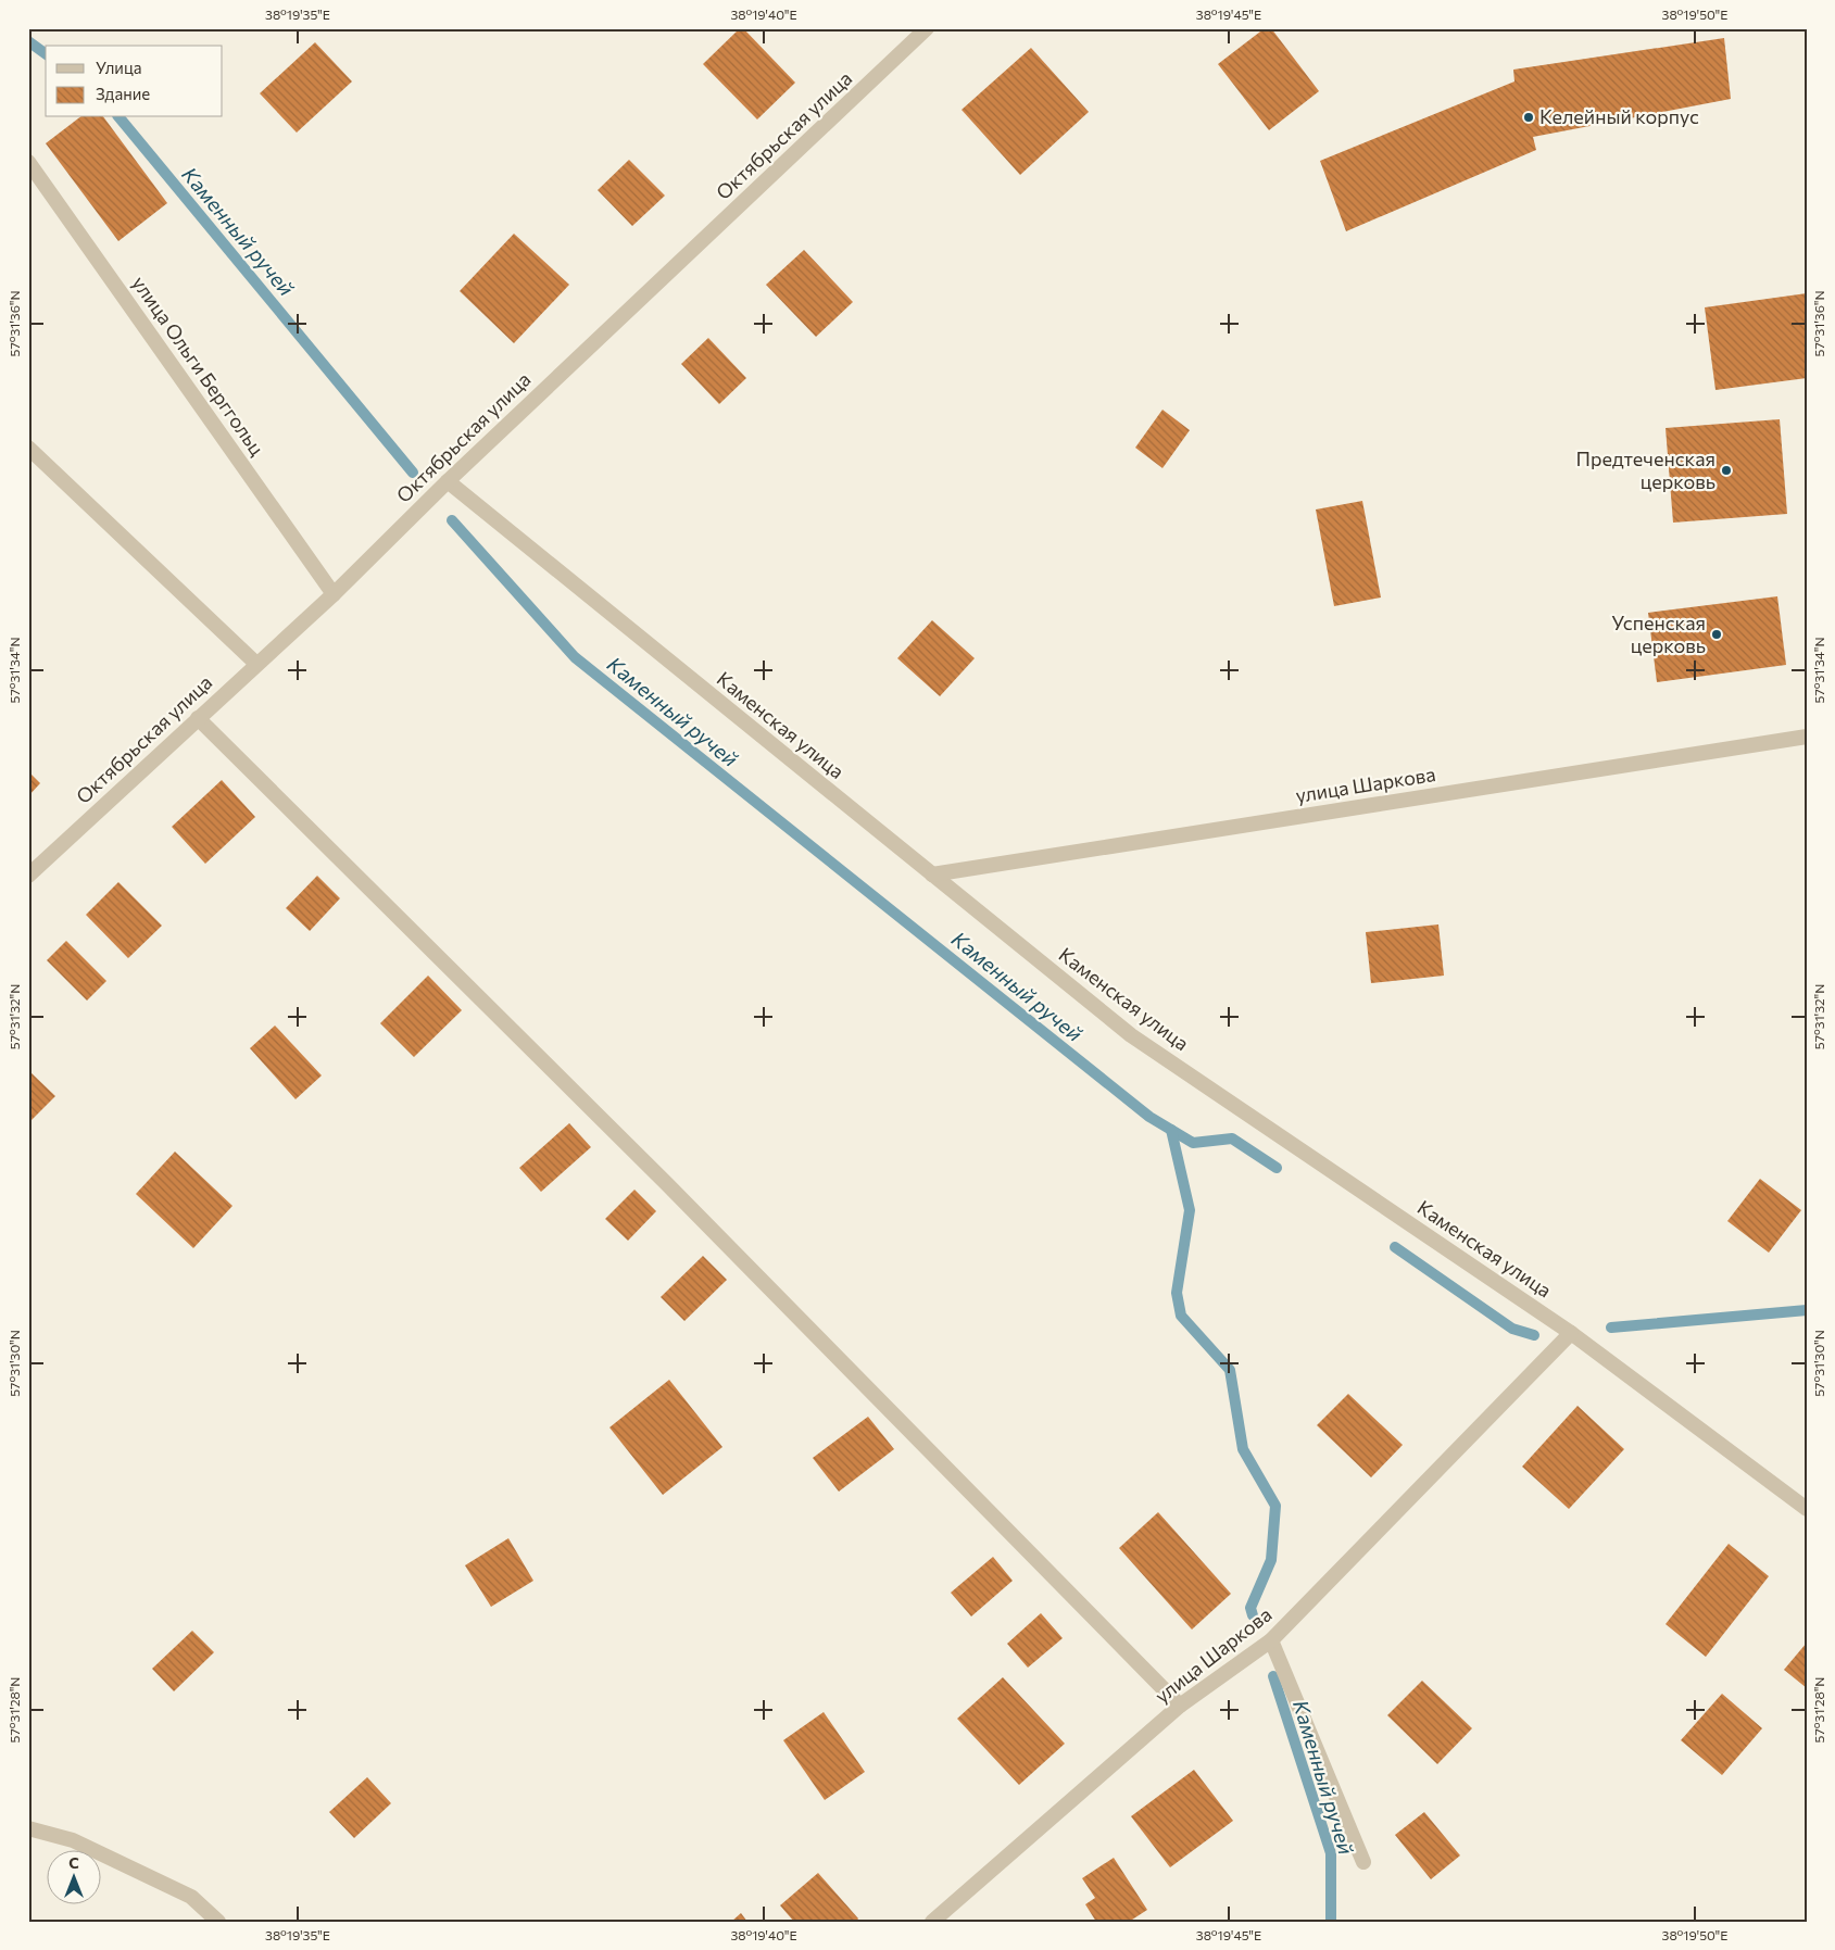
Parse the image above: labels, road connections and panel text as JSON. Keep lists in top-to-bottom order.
{
  "streets": {
    "street": [
      "Октябрьская улица",
      "улица Ольги Берггольц",
      "Каменская улица",
      "улица Шаркова"
    ]
  },
  "crossings": [
    ["Октябрьская улица", "улица Ольги Берггольц"],
    ["Октябрьская улица", "Каменская улица"],
    ["Каменская улица", "улица Шаркова"]
  ],
  "water": ["Каменный ручей"],
  "places": ["Келейный корпус", "Предтеченская церковь", "Успенская церковь"],
  "legend": ["Улица", "Здание"],
  "north": "top",
  "coordinates": [
    "38°19'35\"E",
    "38°19'40\"E",
    "38°19'45\"E",
    "38°19'50\"E",
    "57°31'36\"N",
    "57°31'34\"N",
    "57°31'32\"N",
    "57°31'30\"N",
    "57°31'28\"N"
  ]
}
